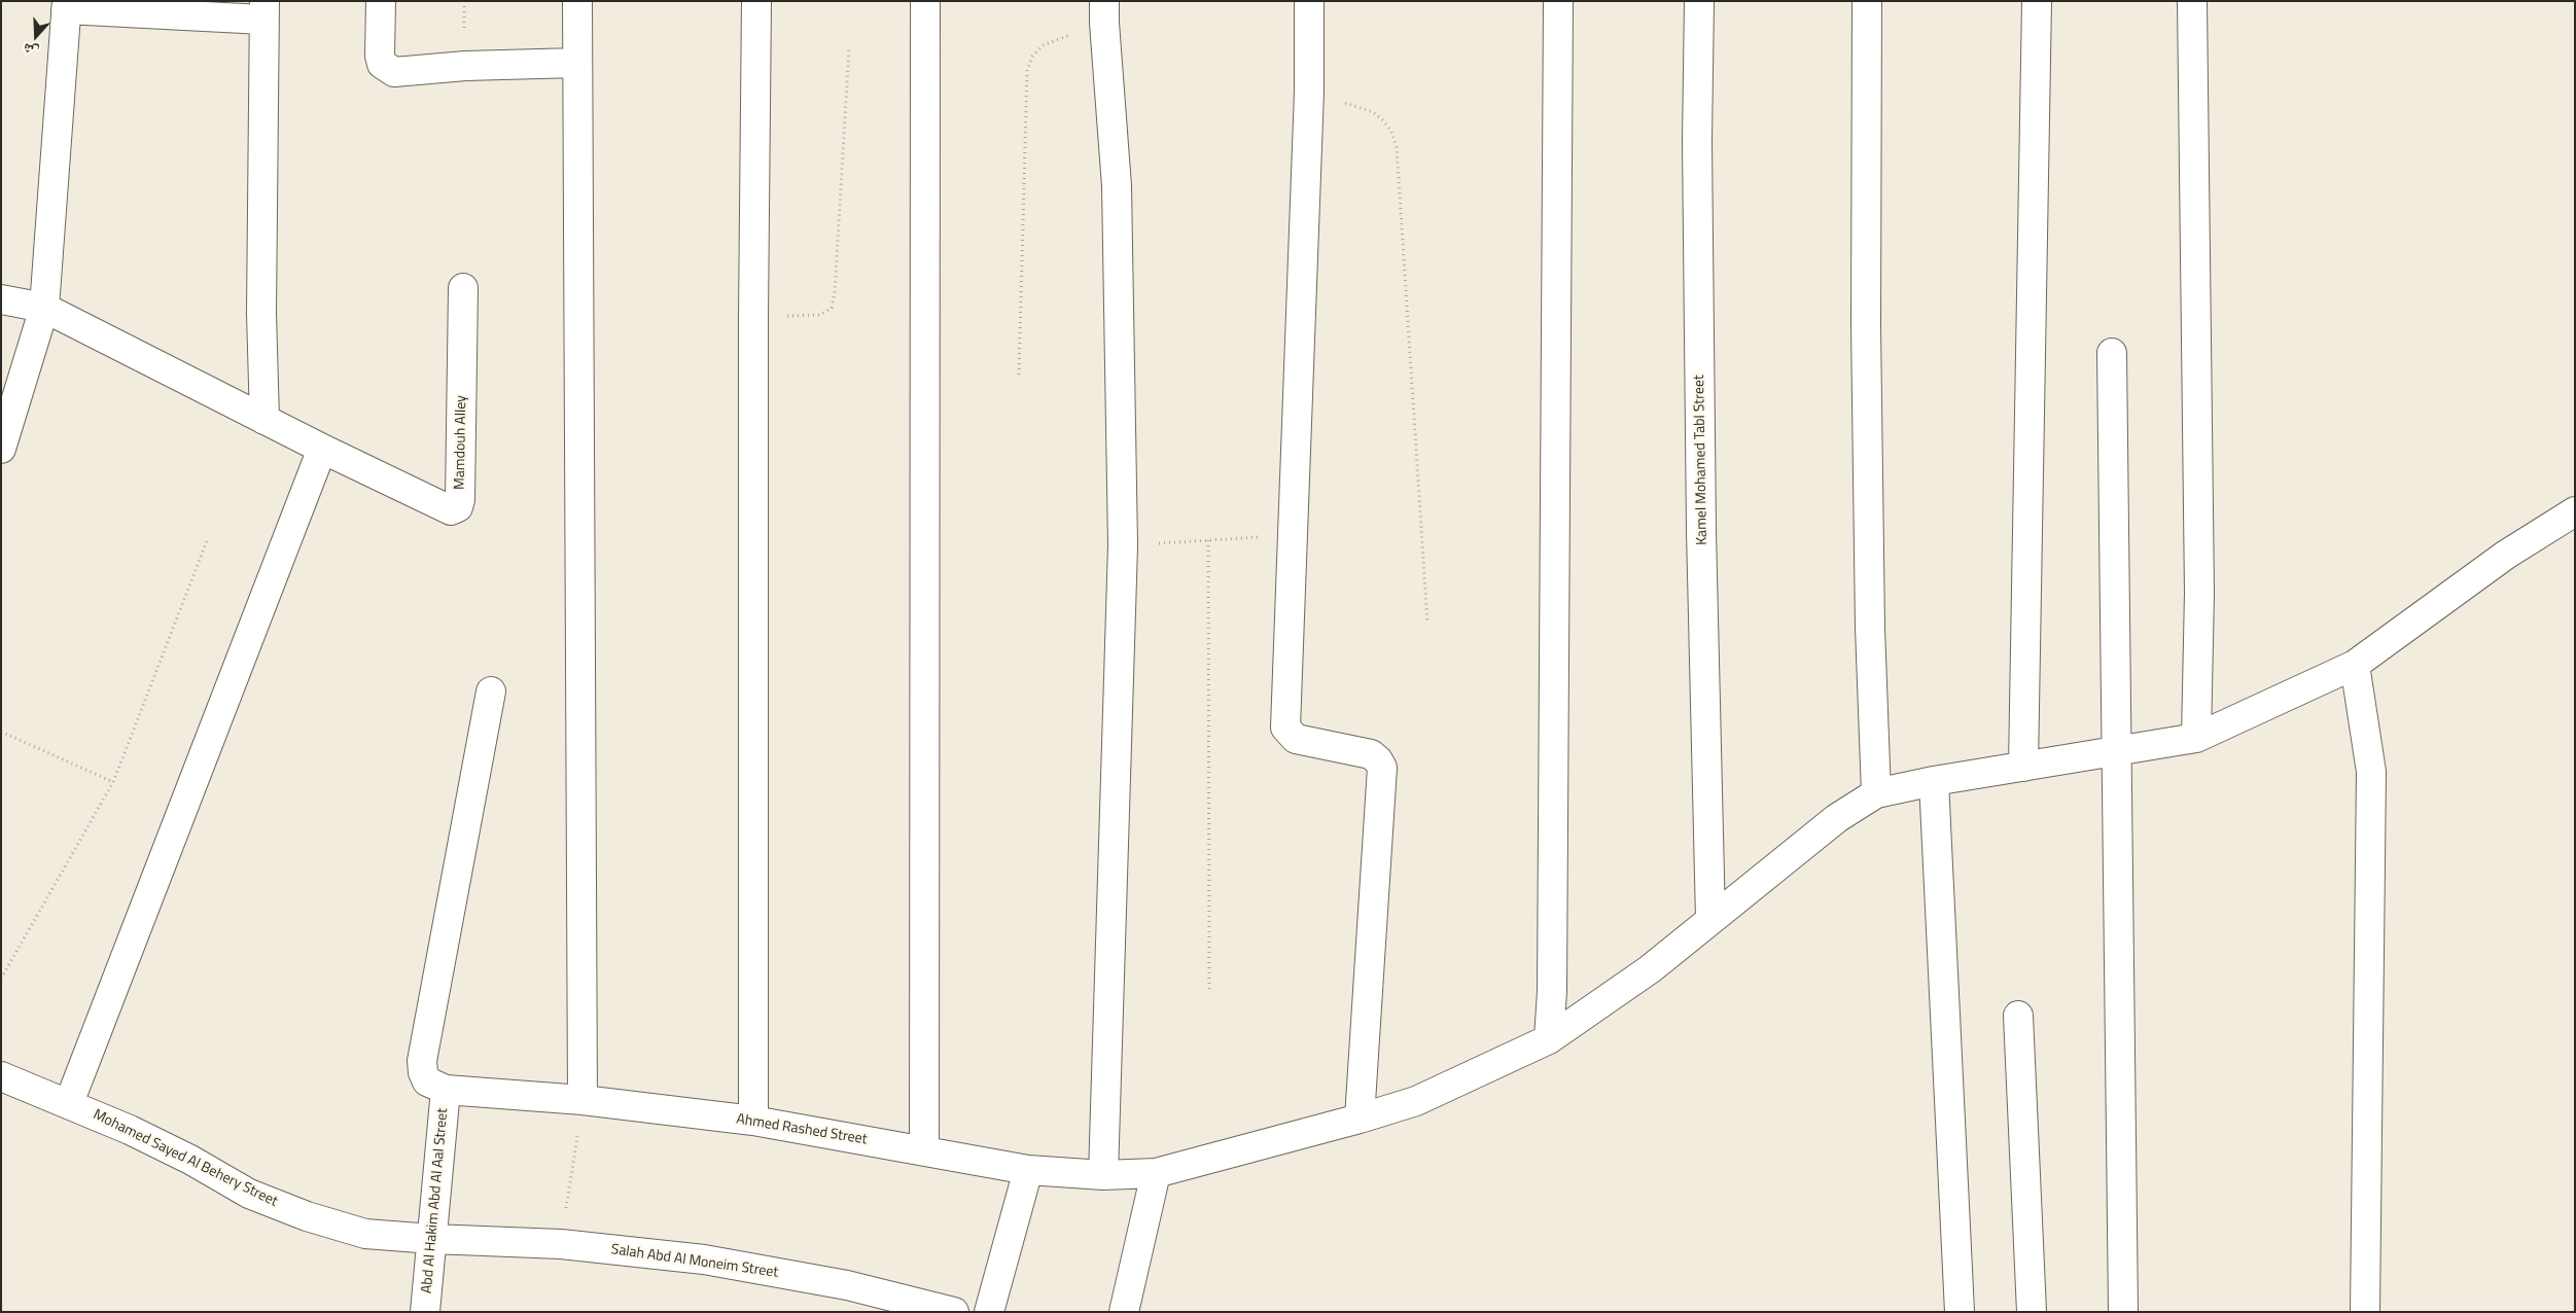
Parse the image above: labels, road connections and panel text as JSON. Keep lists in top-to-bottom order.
{
  "streets": {
    "street": [
      "Mamdouh Alley",
      "Kamel Mohamed Tabl Street",
      "Ahmed Rashed Street",
      "Mohamed Sayed Al Behery Street",
      "Abd Al Hakim Abd Al Aal Street",
      "Salah Abd Al Moneim Street"
    ]
  },
  "crossings": [
    ["Kamel Mohamed Tabl Street", "Ahmed Rashed Street"],
    ["Ahmed Rashed Street", "Abd Al Hakim Abd Al Aal Street"],
    ["Mohamed Sayed Al Behery Street", "Abd Al Hakim Abd Al Aal Street"],
    ["Mohamed Sayed Al Behery Street", "Salah Abd Al Moneim Street"],
    ["Abd Al Hakim Abd Al Aal Street", "Salah Abd Al Moneim Street"]
  ],
  "north": "bottom"
}
